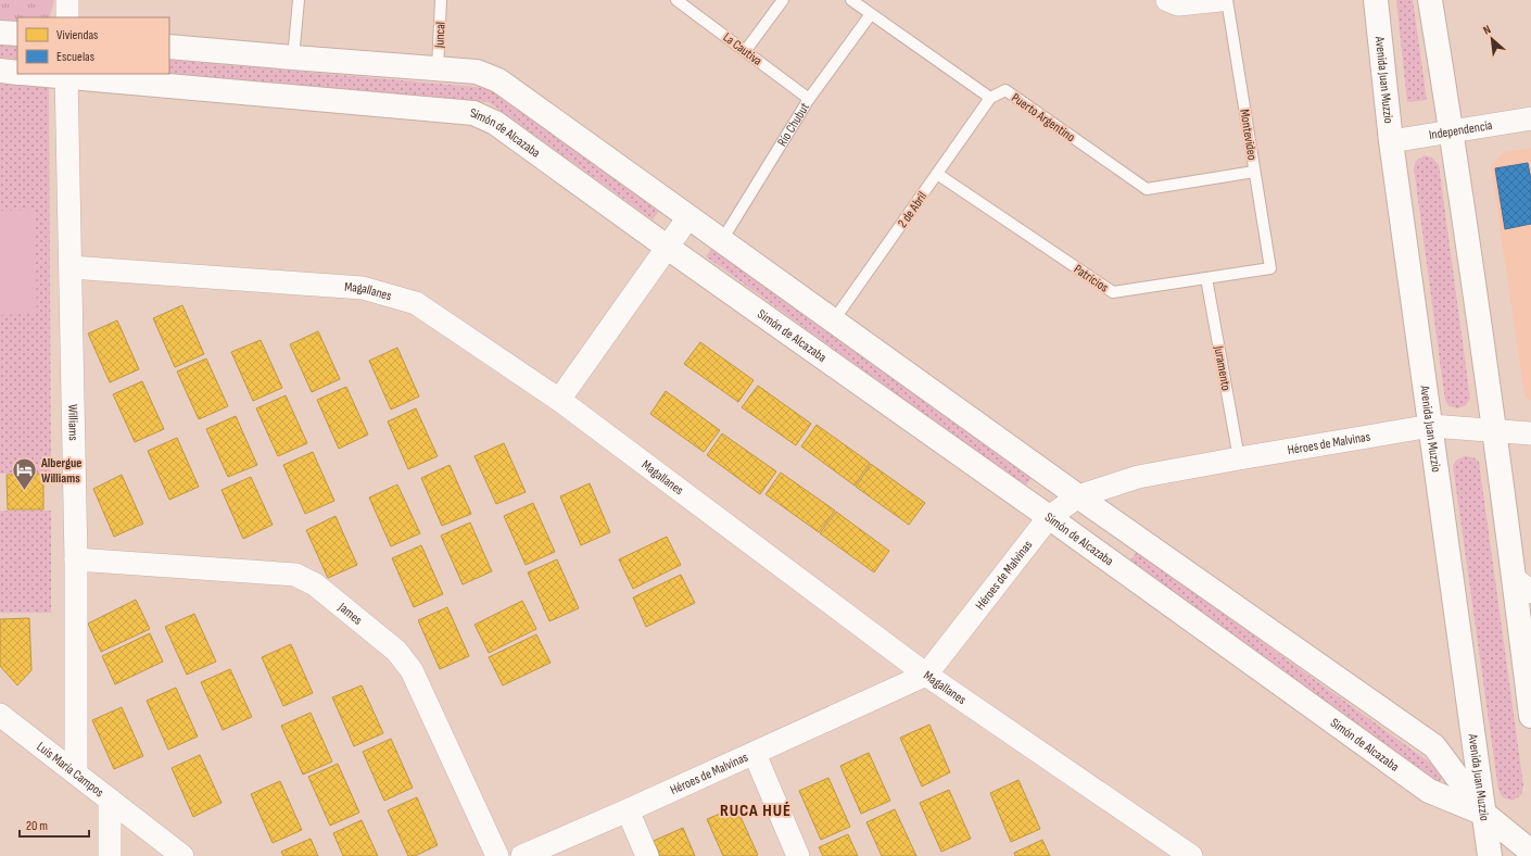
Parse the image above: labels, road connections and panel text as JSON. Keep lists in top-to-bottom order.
{
  "streets": {
    "street": [
      "Avenida Juan Muzzio",
      "Independencia",
      "Simón de Alcazaba",
      "Magallanes",
      "Williams",
      "Héroes de Malvinas",
      "James",
      "Luis María Campos"
    ],
    "lane": [
      "Juncal",
      "La Cautiva",
      "Puerto Argentino",
      "Río Chubut",
      "Montevideo",
      "2 de Abril",
      "Patricios",
      "Juramento"
    ]
  },
  "crossings": [
    ["Juncal", "Simón de Alcazaba"],
    ["La Cautiva", "Río Chubut"],
    ["Avenida Juan Muzzio", "Independencia"],
    ["Avenida Juan Muzzio", "Simón de Alcazaba"],
    ["Avenida Juan Muzzio", "Héroes de Malvinas"],
    ["Puerto Argentino", "Río Chubut"],
    ["Puerto Argentino", "Montevideo"],
    ["Puerto Argentino", "2 de Abril"],
    ["Río Chubut", "Simón de Alcazaba"],
    ["Montevideo", "Patricios"],
    ["Simón de Alcazaba", "2 de Abril"],
    ["Simón de Alcazaba", "Williams"],
    ["Simón de Alcazaba", "Héroes de Malvinas"],
    ["2 de Abril", "Patricios"],
    ["Patricios", "Juramento"],
    ["Magallanes", "Williams"],
    ["Magallanes", "Héroes de Malvinas"],
    ["Juramento", "Héroes de Malvinas"],
    ["Williams", "James"],
    ["Williams", "Luis María Campos"]
  ],
  "districts": ["RUCA HUÉ"],
  "places": {
    "hotel": ["Albergue Williams"]
  },
  "legend": ["Viviendas", "Escuelas"],
  "scale_bar": "20 m",
  "north": "top left"
}
